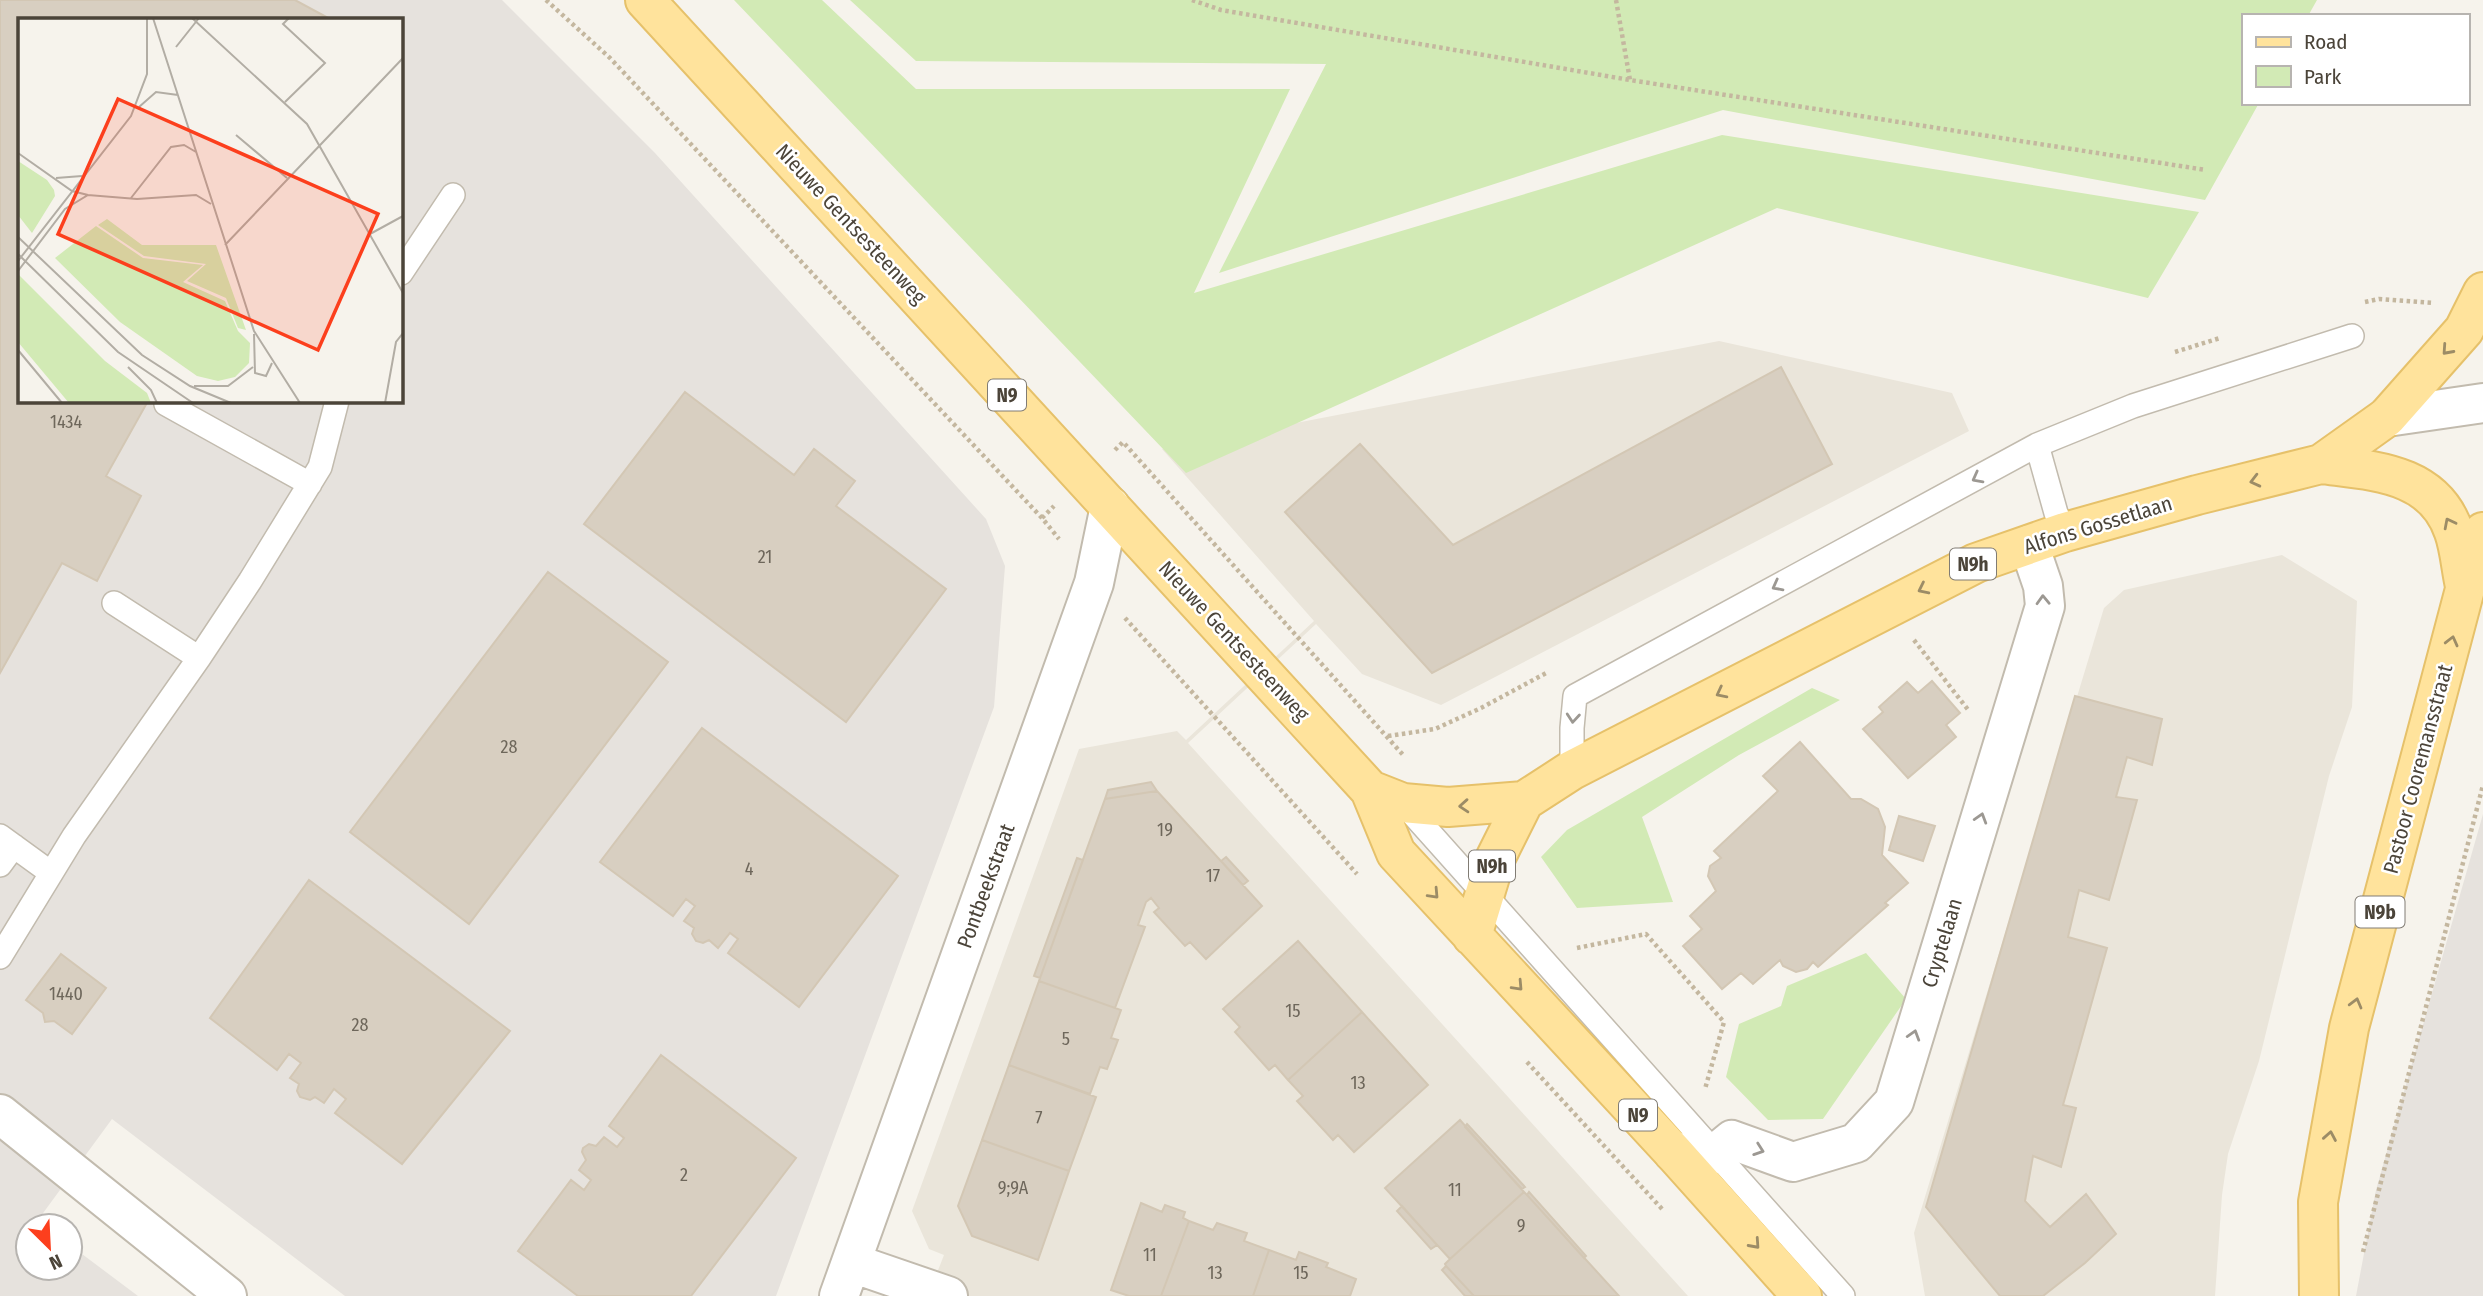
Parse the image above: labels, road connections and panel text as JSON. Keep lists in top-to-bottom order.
{
  "streets": {
    "main road": [
      "Nieuwe Gentsesteenweg",
      "N9",
      "Alfons Gossetlaan",
      "N9h",
      "Pastoor Cooremansstraat",
      "N9b"
    ],
    "street": ["Pontbeekstraat", "Cryptelaan"]
  },
  "crossings": [
    ["Nieuwe Gentsesteenweg", "N9"],
    ["Nieuwe Gentsesteenweg", "N9h"],
    ["Nieuwe Gentsesteenweg", "Pontbeekstraat"],
    ["Nieuwe Gentsesteenweg", "Cryptelaan"],
    ["N9", "N9h"],
    ["N9", "Cryptelaan"],
    ["Alfons Gossetlaan", "N9h"],
    ["Alfons Gossetlaan", "Cryptelaan"],
    ["Pastoor Cooremansstraat", "N9b"]
  ],
  "one_way": [
    "Nieuwe Gentsesteenweg",
    "Alfons Gossetlaan",
    "Pastoor Cooremansstraat",
    "Cryptelaan"
  ],
  "house_numbers": [
    "1434",
    "21",
    "28",
    "19",
    "4",
    "17",
    "1440",
    "15",
    "28",
    "5",
    "13",
    "7",
    "2",
    "9;9A",
    "11",
    "9",
    "11",
    "13",
    "15"
  ],
  "legend": ["Road", "Park"],
  "north": "bottom right"
}
